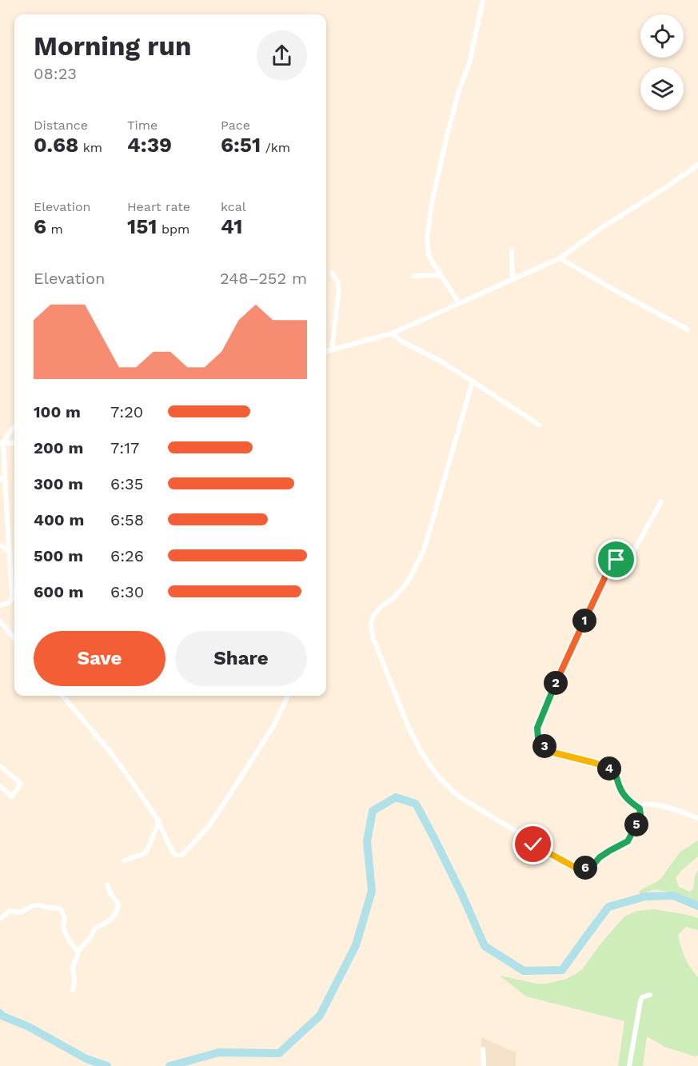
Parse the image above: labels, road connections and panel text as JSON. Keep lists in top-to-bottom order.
{
  "page": {
    "heading": ["Morning run", "08:23"],
    "stats": [
      ["Distance", "0.68 km"],
      ["Time", "4:39"],
      ["Pace", "6:51 /km"],
      ["Elevation", "6 m"],
      ["Heart rate", "151 bpm"],
      ["kcal", "41"]
    ],
    "chart": ["Elevation", "248–252 m"],
    "list": [
      {
        "name": "100 m",
        "note": "7:20"
      },
      {
        "name": "200 m",
        "note": "7:17"
      },
      {
        "name": "300 m",
        "note": "6:35"
      },
      {
        "name": "400 m",
        "note": "6:58"
      },
      {
        "name": "500 m",
        "note": "6:26"
      },
      {
        "name": "600 m",
        "note": "6:30"
      }
    ],
    "pins": [
      "1",
      "2",
      "3",
      "4",
      "5",
      "6"
    ],
    "buttons": ["Save", "Share"]
  }
}
